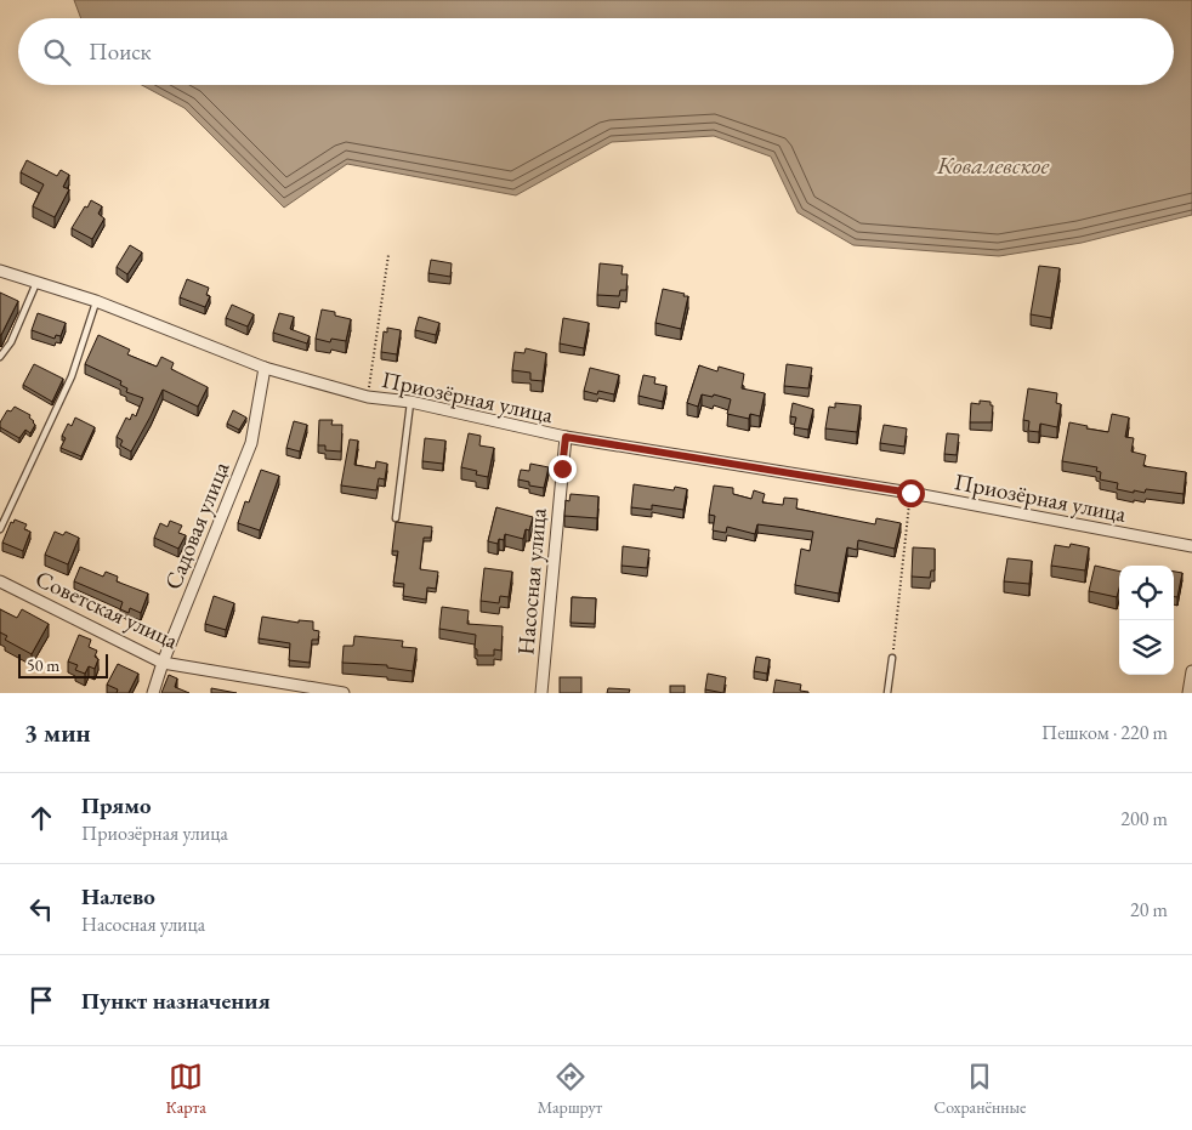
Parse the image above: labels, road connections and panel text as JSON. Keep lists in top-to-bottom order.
{
  "streets": {
    "street": [
      "Приозёрная улица",
      "Садовая улица",
      "Насосная улица",
      "Советская улица"
    ]
  },
  "crossings": [
    ["Приозёрная улица", "Садовая улица"],
    ["Приозёрная улица", "Насосная улица"],
    ["Садовая улица", "Советская улица"]
  ],
  "water": ["Ковалевское"],
  "scale_bar": "50 m",
  "page": {
    "search": "Поиск",
    "scale": "50 m",
    "heading": ["3 мин", "Пешком · 220 m"],
    "list": [
      ["Прямо", "Приозёрная улица", "200 m"],
      ["Налево", "Насосная улица", "20 m"],
      "Пункт назначения"
    ],
    "nav": ["Карта", "Маршрут", "Сохранённые"]
  }
}
